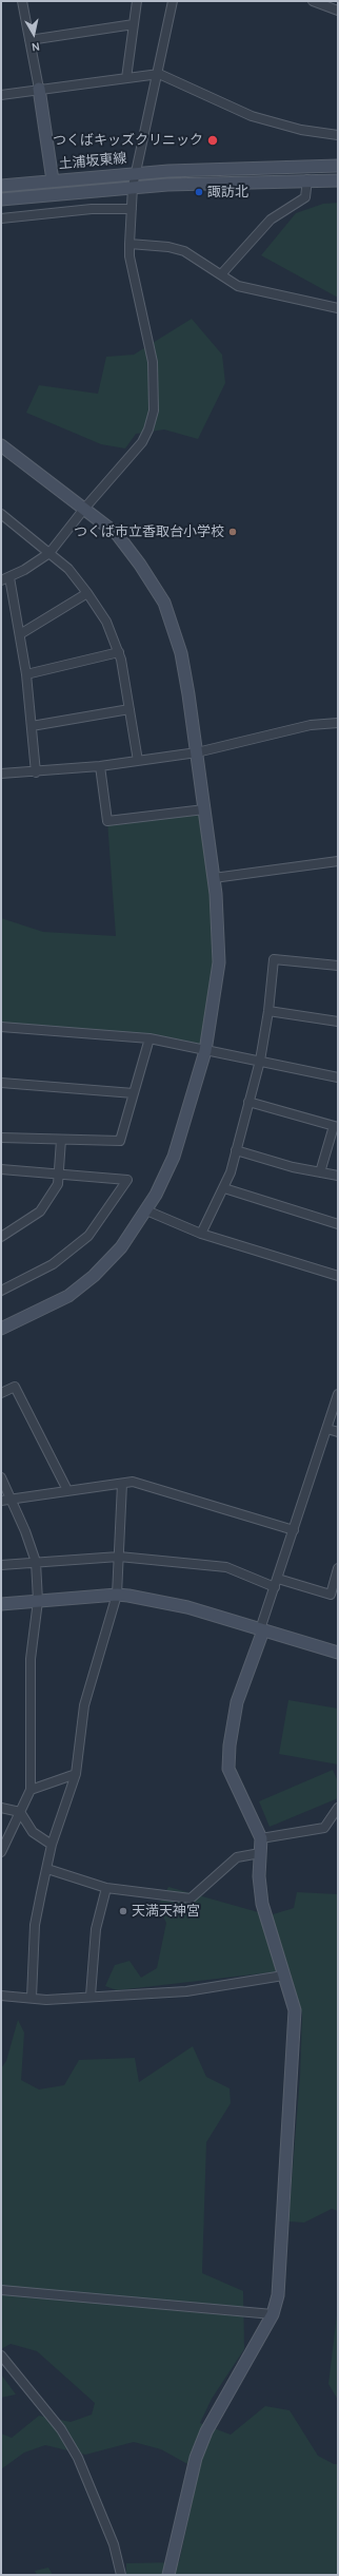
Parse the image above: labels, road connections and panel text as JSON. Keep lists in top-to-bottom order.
{
  "streets": {
    "street": ["土浦坂東線"]
  },
  "places": [
    "つくばキッズクリニック",
    "諏訪北",
    "つくば市立香取台小学校",
    "天満天神宮"
  ],
  "north": "bottom"
}
